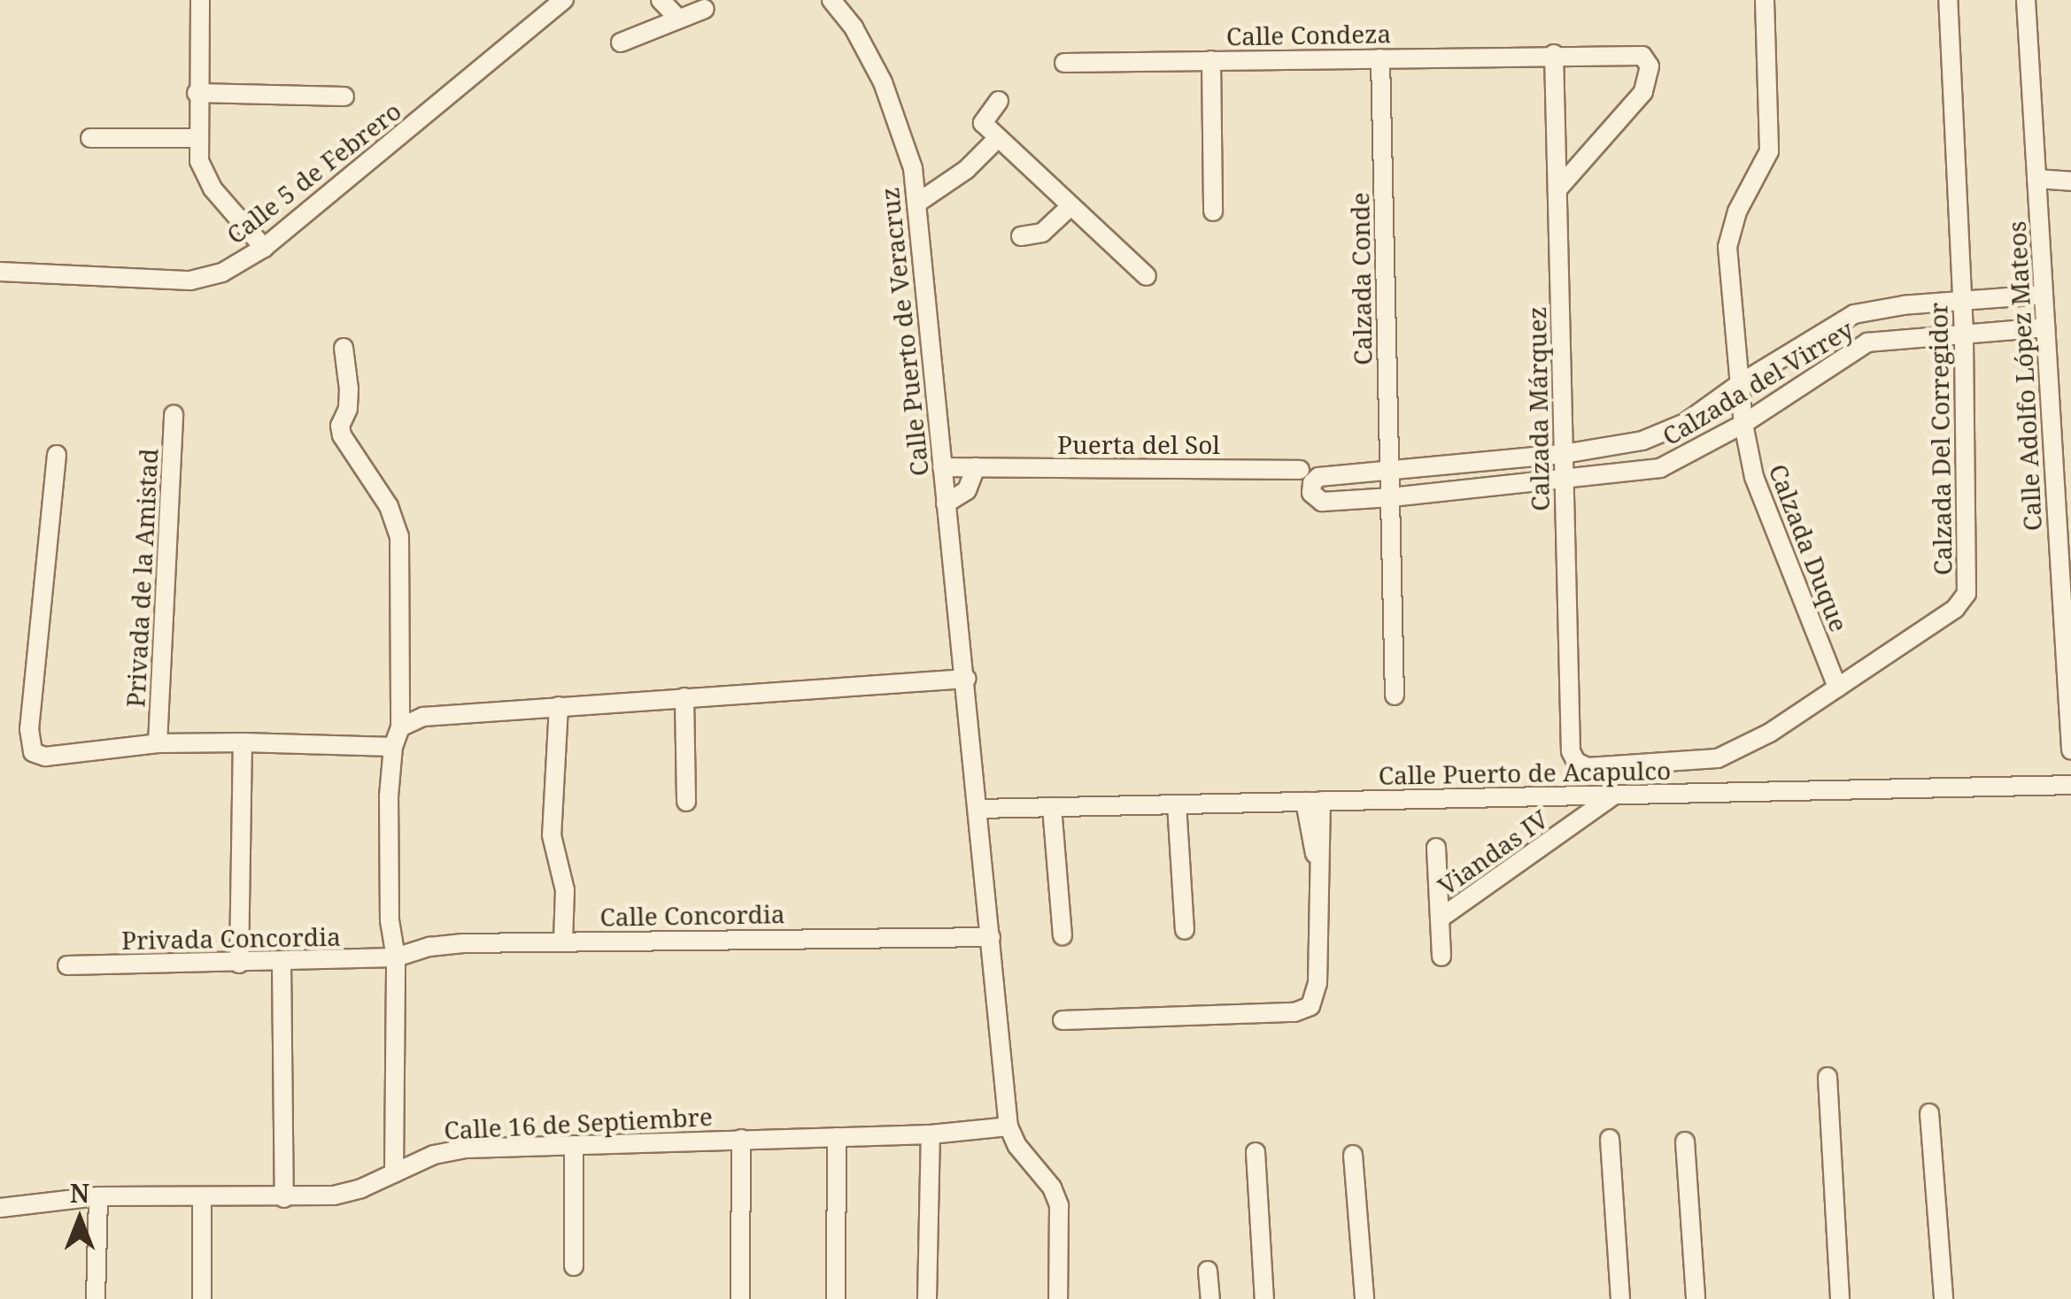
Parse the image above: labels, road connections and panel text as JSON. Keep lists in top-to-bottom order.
{
  "streets": {
    "street": [
      "Calle Condeza",
      "Calle 5 de Febrero",
      "Calzada Conde",
      "Calle Puerto de Veracruz",
      "Calle Adolfo López Mateos",
      "Calzada del Virrey",
      "Calzada Márquez",
      "Calzada Del Corregidor",
      "Puerta del Sol",
      "Calzada Duque",
      "Privada de la Amistad",
      "Calle Puerto de Acapulco",
      "Viandas IV",
      "Calle Concordia",
      "Privada Concordia",
      "Calle 16 de Septiembre"
    ]
  },
  "crossings": [
    ["Calle Condeza", "Calzada Conde"],
    ["Calle Condeza", "Calzada Márquez"],
    ["Calzada Conde", "Calzada del Virrey"],
    ["Calle Puerto de Veracruz", "Puerta del Sol"],
    ["Calle Puerto de Veracruz", "Calle Puerto de Acapulco"],
    ["Calle Puerto de Veracruz", "Calle Concordia"],
    ["Calle Puerto de Veracruz", "Calle 16 de Septiembre"],
    ["Calle Adolfo López Mateos", "Calzada del Virrey"],
    ["Calzada del Virrey", "Calzada Márquez"],
    ["Calzada del Virrey", "Calzada Del Corregidor"],
    ["Calzada del Virrey", "Calzada Duque"],
    ["Calzada Márquez", "Calzada Del Corregidor"],
    ["Calzada Del Corregidor", "Calzada Duque"],
    ["Calle Puerto de Acapulco", "Viandas IV"],
    ["Calle Concordia", "Privada Concordia"]
  ],
  "north": "top"
}
